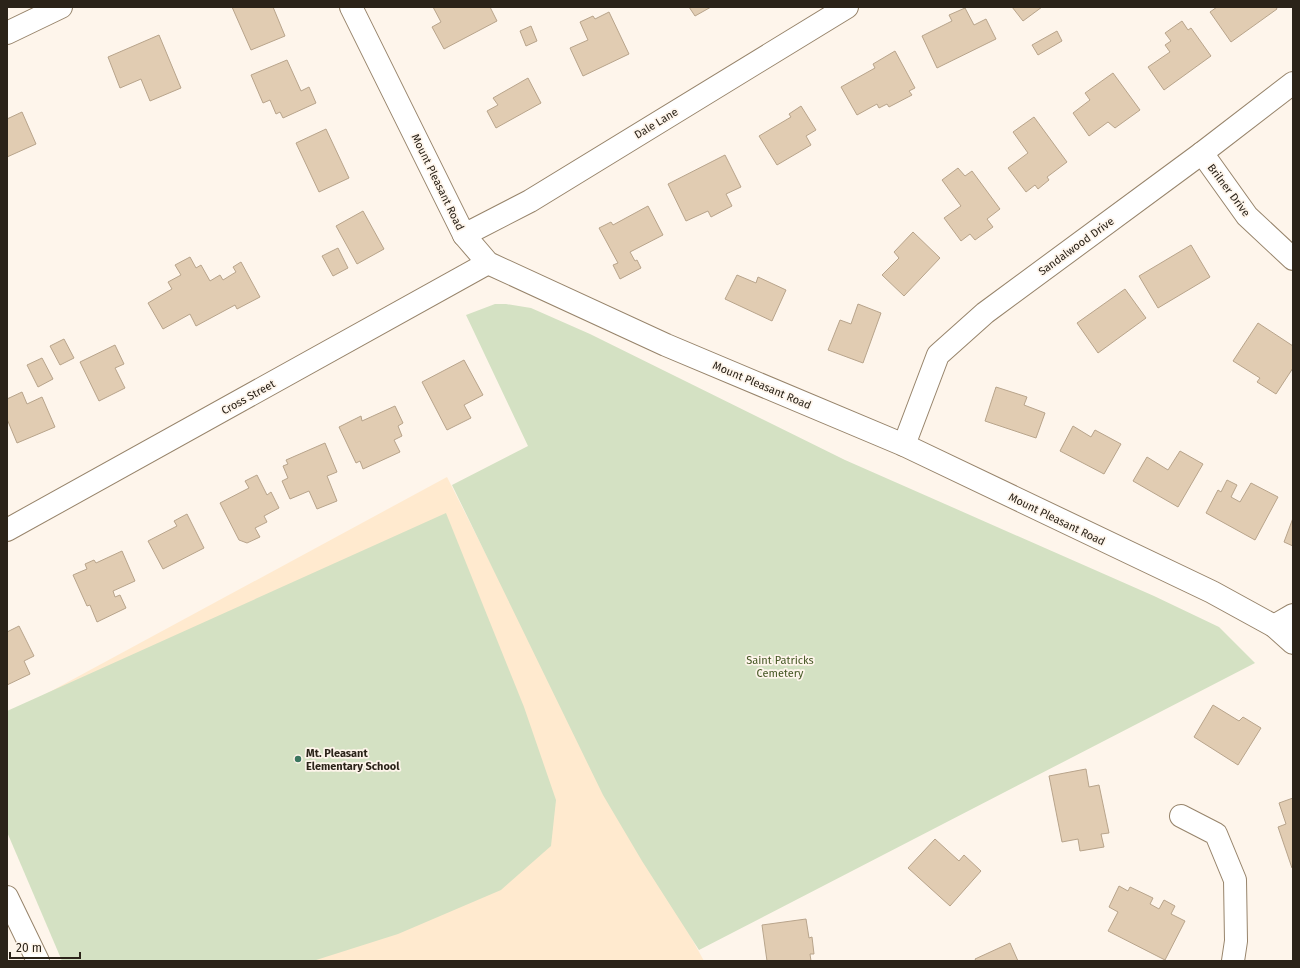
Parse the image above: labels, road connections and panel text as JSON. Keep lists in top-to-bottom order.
{
  "streets": {
    "street": [
      "Dale Lane",
      "Mount Pleasant Road",
      "Brilner Drive",
      "Sandalwood Drive",
      "Cross Street"
    ]
  },
  "crossings": [
    ["Dale Lane", "Mount Pleasant Road"],
    ["Mount Pleasant Road", "Sandalwood Drive"],
    ["Mount Pleasant Road", "Cross Street"],
    ["Brilner Drive", "Sandalwood Drive"]
  ],
  "parks": ["Saint Patricks Cemetery"],
  "places": ["Mt. Pleasant Elementary School"],
  "scale_bar": "20 m"
}
